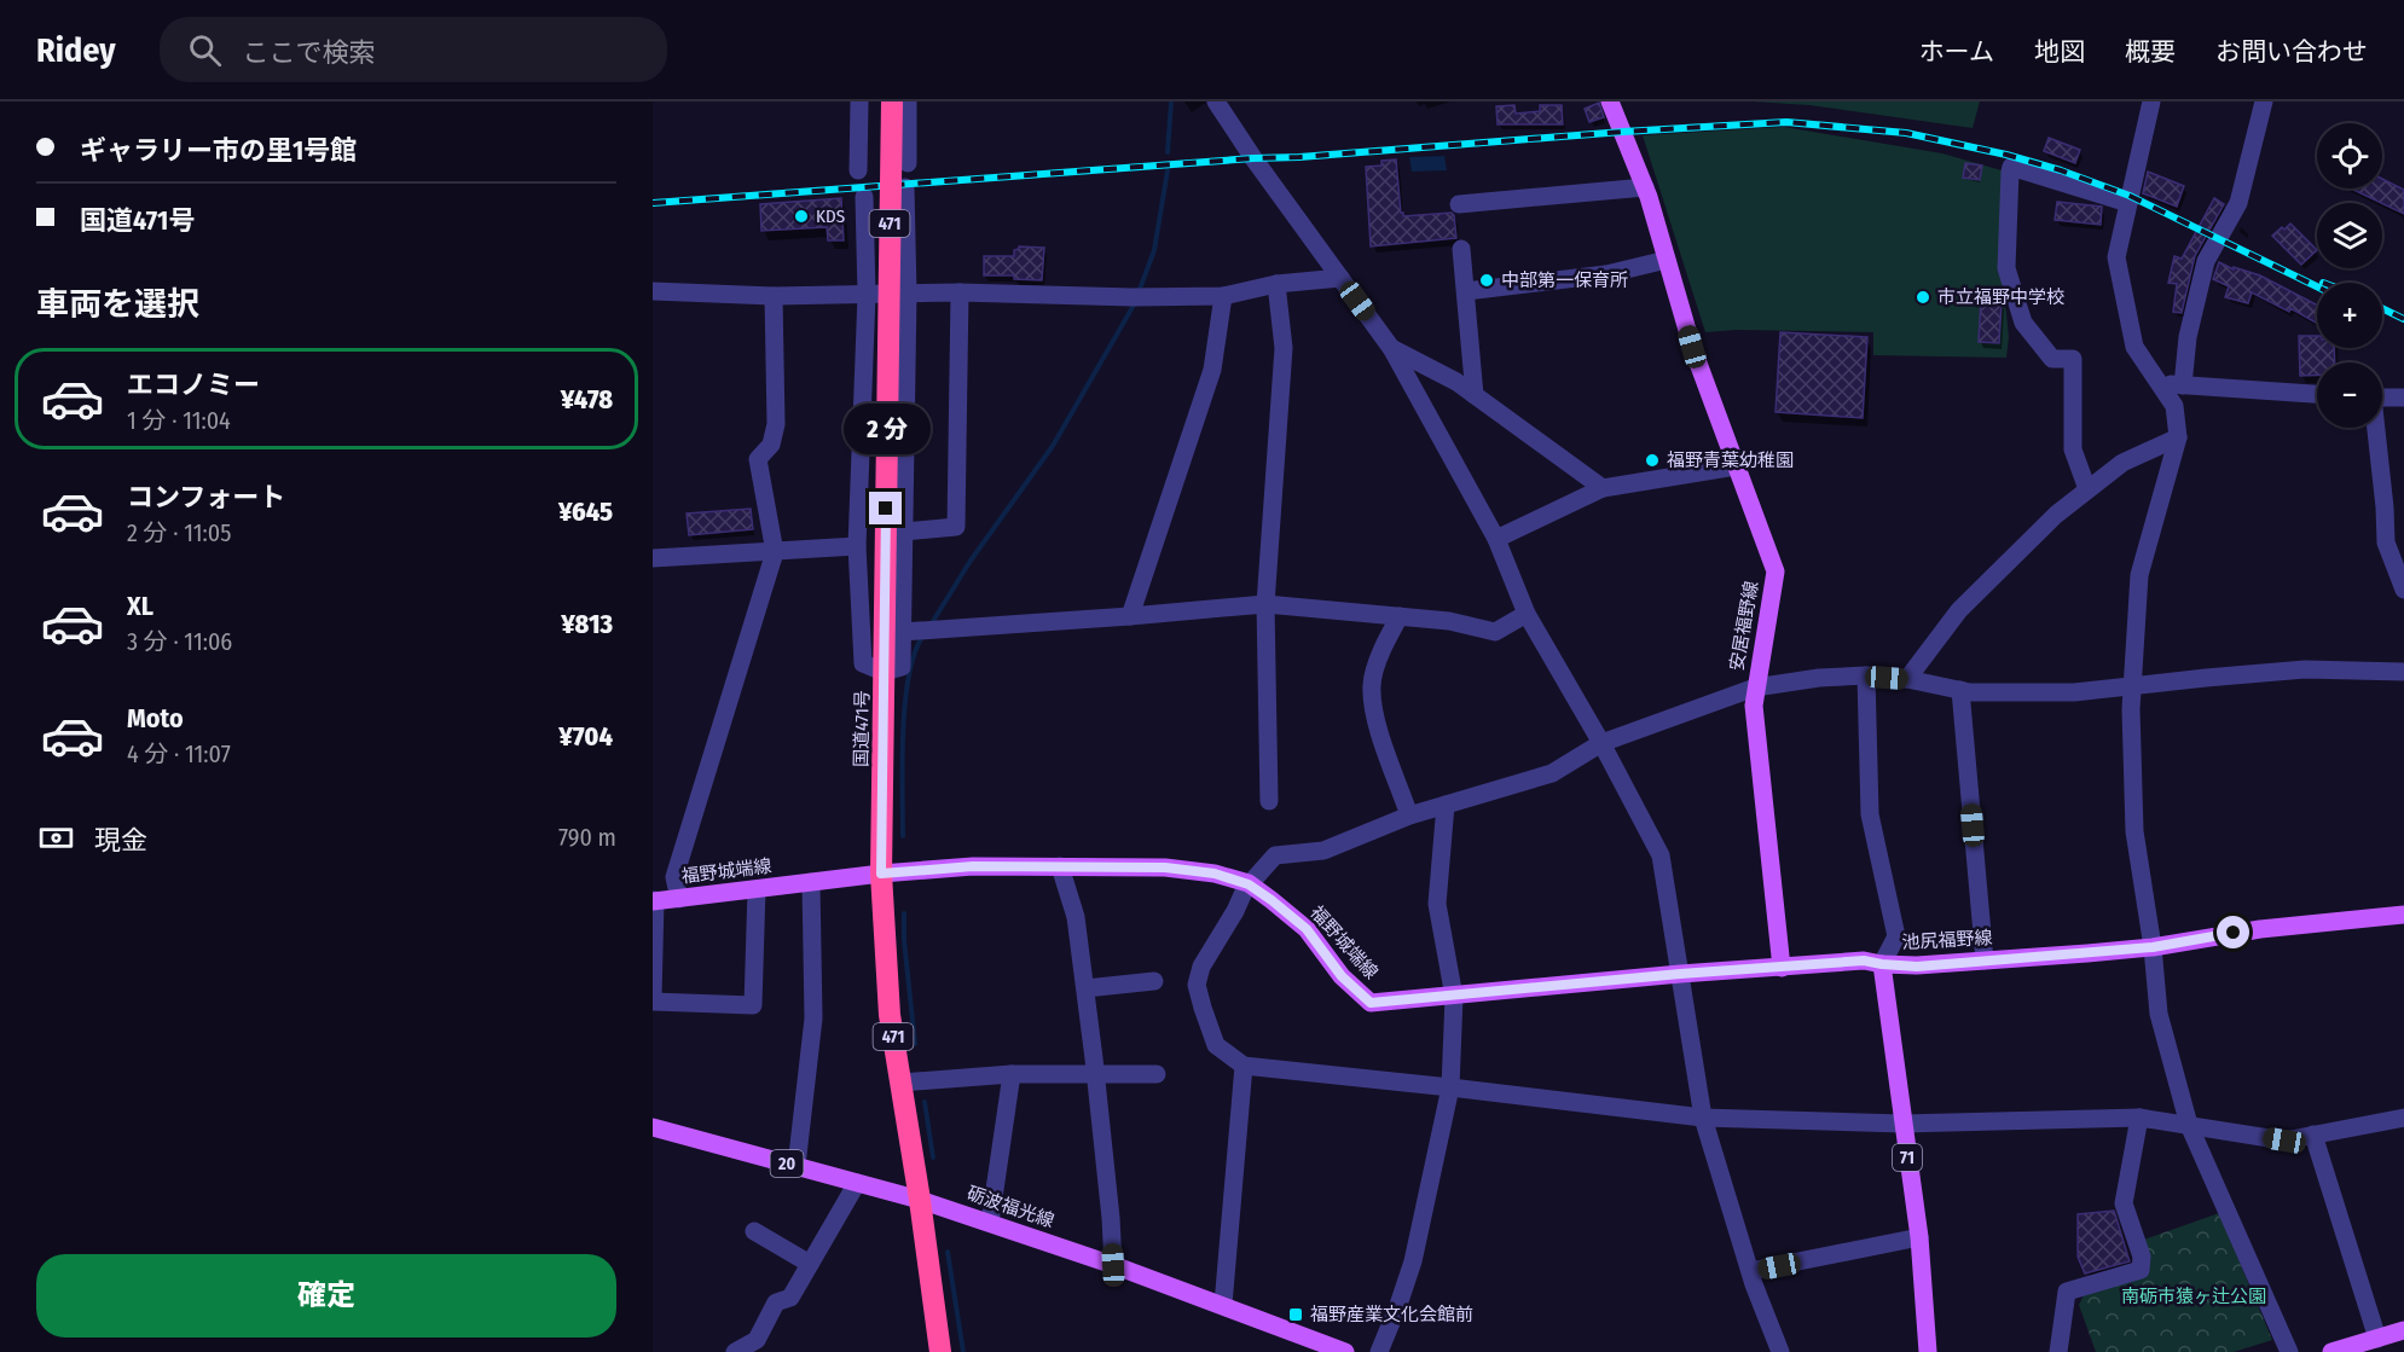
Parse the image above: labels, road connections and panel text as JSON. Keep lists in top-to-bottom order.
{
  "streets": {
    "highway": ["471", "国道471号"],
    "main road": [
      "安居福野線",
      "福野城端線",
      "池尻福野線",
      "71",
      "20",
      "砺波福光線"
    ]
  },
  "crossings": [
    ["安居福野線", "福野城端線"],
    ["国道471号", "福野城端線"],
    ["国道471号", "砺波福光線"],
    ["福野城端線", "池尻福野線"]
  ],
  "parks": ["南砺市猿ヶ辻公園"],
  "places": {
    "other": [
      "KDS",
      "中部第一保育所",
      "市立福野中学校",
      "福野青葉幼稚園"
    ],
    "transit": ["福野産業文化会館前"]
  },
  "page": {
    "header": "Ridey",
    "search": "ここで検索",
    "nav": [
      "ホーム",
      "地図",
      "概要",
      "お問い合わせ"
    ],
    "banner": ["ギャラリー市の里1号館", "国道471号"],
    "map_buttons": ["+", "−"],
    "heading": "車両を選択",
    "list": [
      {
        "name": "エコノミー",
        "note": "1 分 · 11:04",
        "value": "¥478"
      },
      {
        "name": "コンフォート",
        "note": "2 分 · 11:05",
        "value": "¥645"
      },
      {
        "name": "XL",
        "note": "3 分 · 11:06",
        "value": "¥813"
      },
      {
        "name": "Moto",
        "note": "4 分 · 11:07",
        "value": "¥704"
      }
    ],
    "bubble": "2 分",
    "pay": ["現金", "790 m"],
    "buttons": "確定"
  }
}
